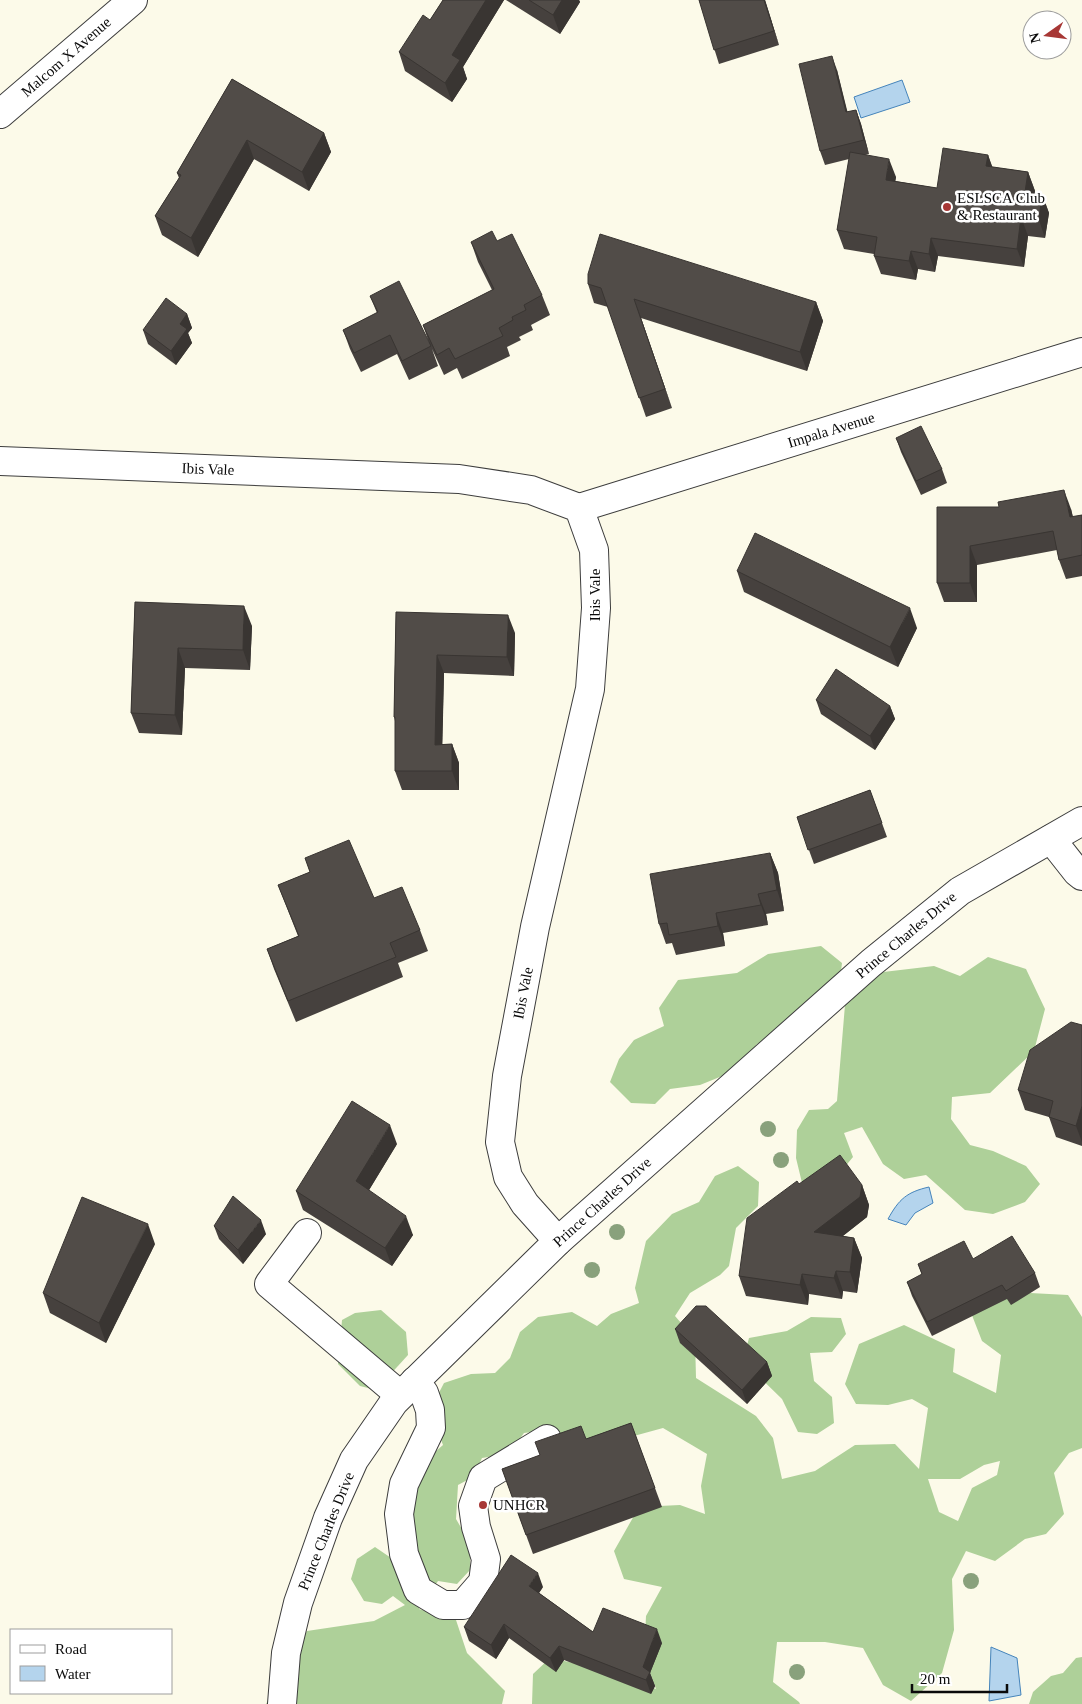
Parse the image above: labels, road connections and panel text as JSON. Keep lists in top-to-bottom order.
{
  "streets": {
    "street": [
      "Malcom X Avenue",
      "Impala Avenue",
      "Ibis Vale",
      "Prince Charles Drive"
    ]
  },
  "crossings": [
    ["Impala Avenue", "Ibis Vale"],
    ["Ibis Vale", "Prince Charles Drive"]
  ],
  "places": ["ESLSCA Club & Restaurant", "UNHCR"],
  "legend": ["Road", "Water"],
  "scale_bar": "20 m",
  "north": "left"
}
